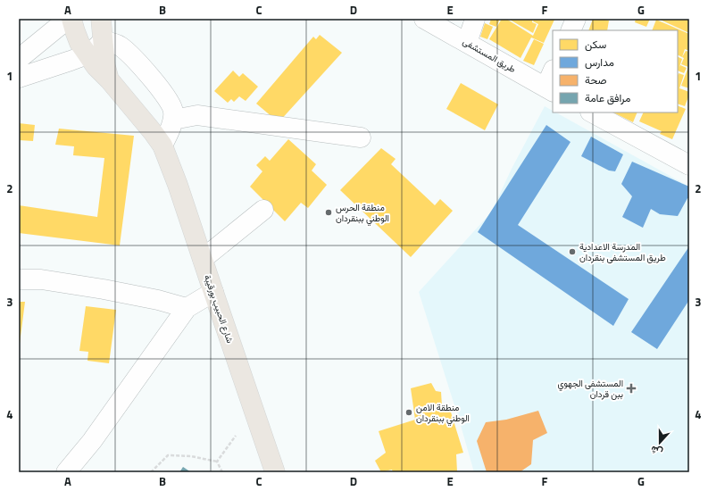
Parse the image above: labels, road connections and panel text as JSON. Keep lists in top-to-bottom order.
{
  "streets": {
    "main road": ["شارع الحبيب بورقيبة"],
    "street": ["طريق المستشفى"]
  },
  "places": {
    "other": ["منطقة الحرس الوطني ببنقردان", "المدرسة الاعدادية طريق المستشفى بنقردان", "منطقة الامن الوطني ببنقردان"],
    "health": ["المستشفى الجهوي ببن قردان"]
  },
  "legend": [
    "سكن",
    "مدارس",
    "صحة",
    "مرافق عامة"
  ],
  "north": "bottom",
  "grid": {
    "columns": [
      "A",
      "B",
      "C",
      "D",
      "E",
      "F",
      "G"
    ],
    "rows": [
      "1",
      "2",
      "3",
      "4"
    ]
  }
}
